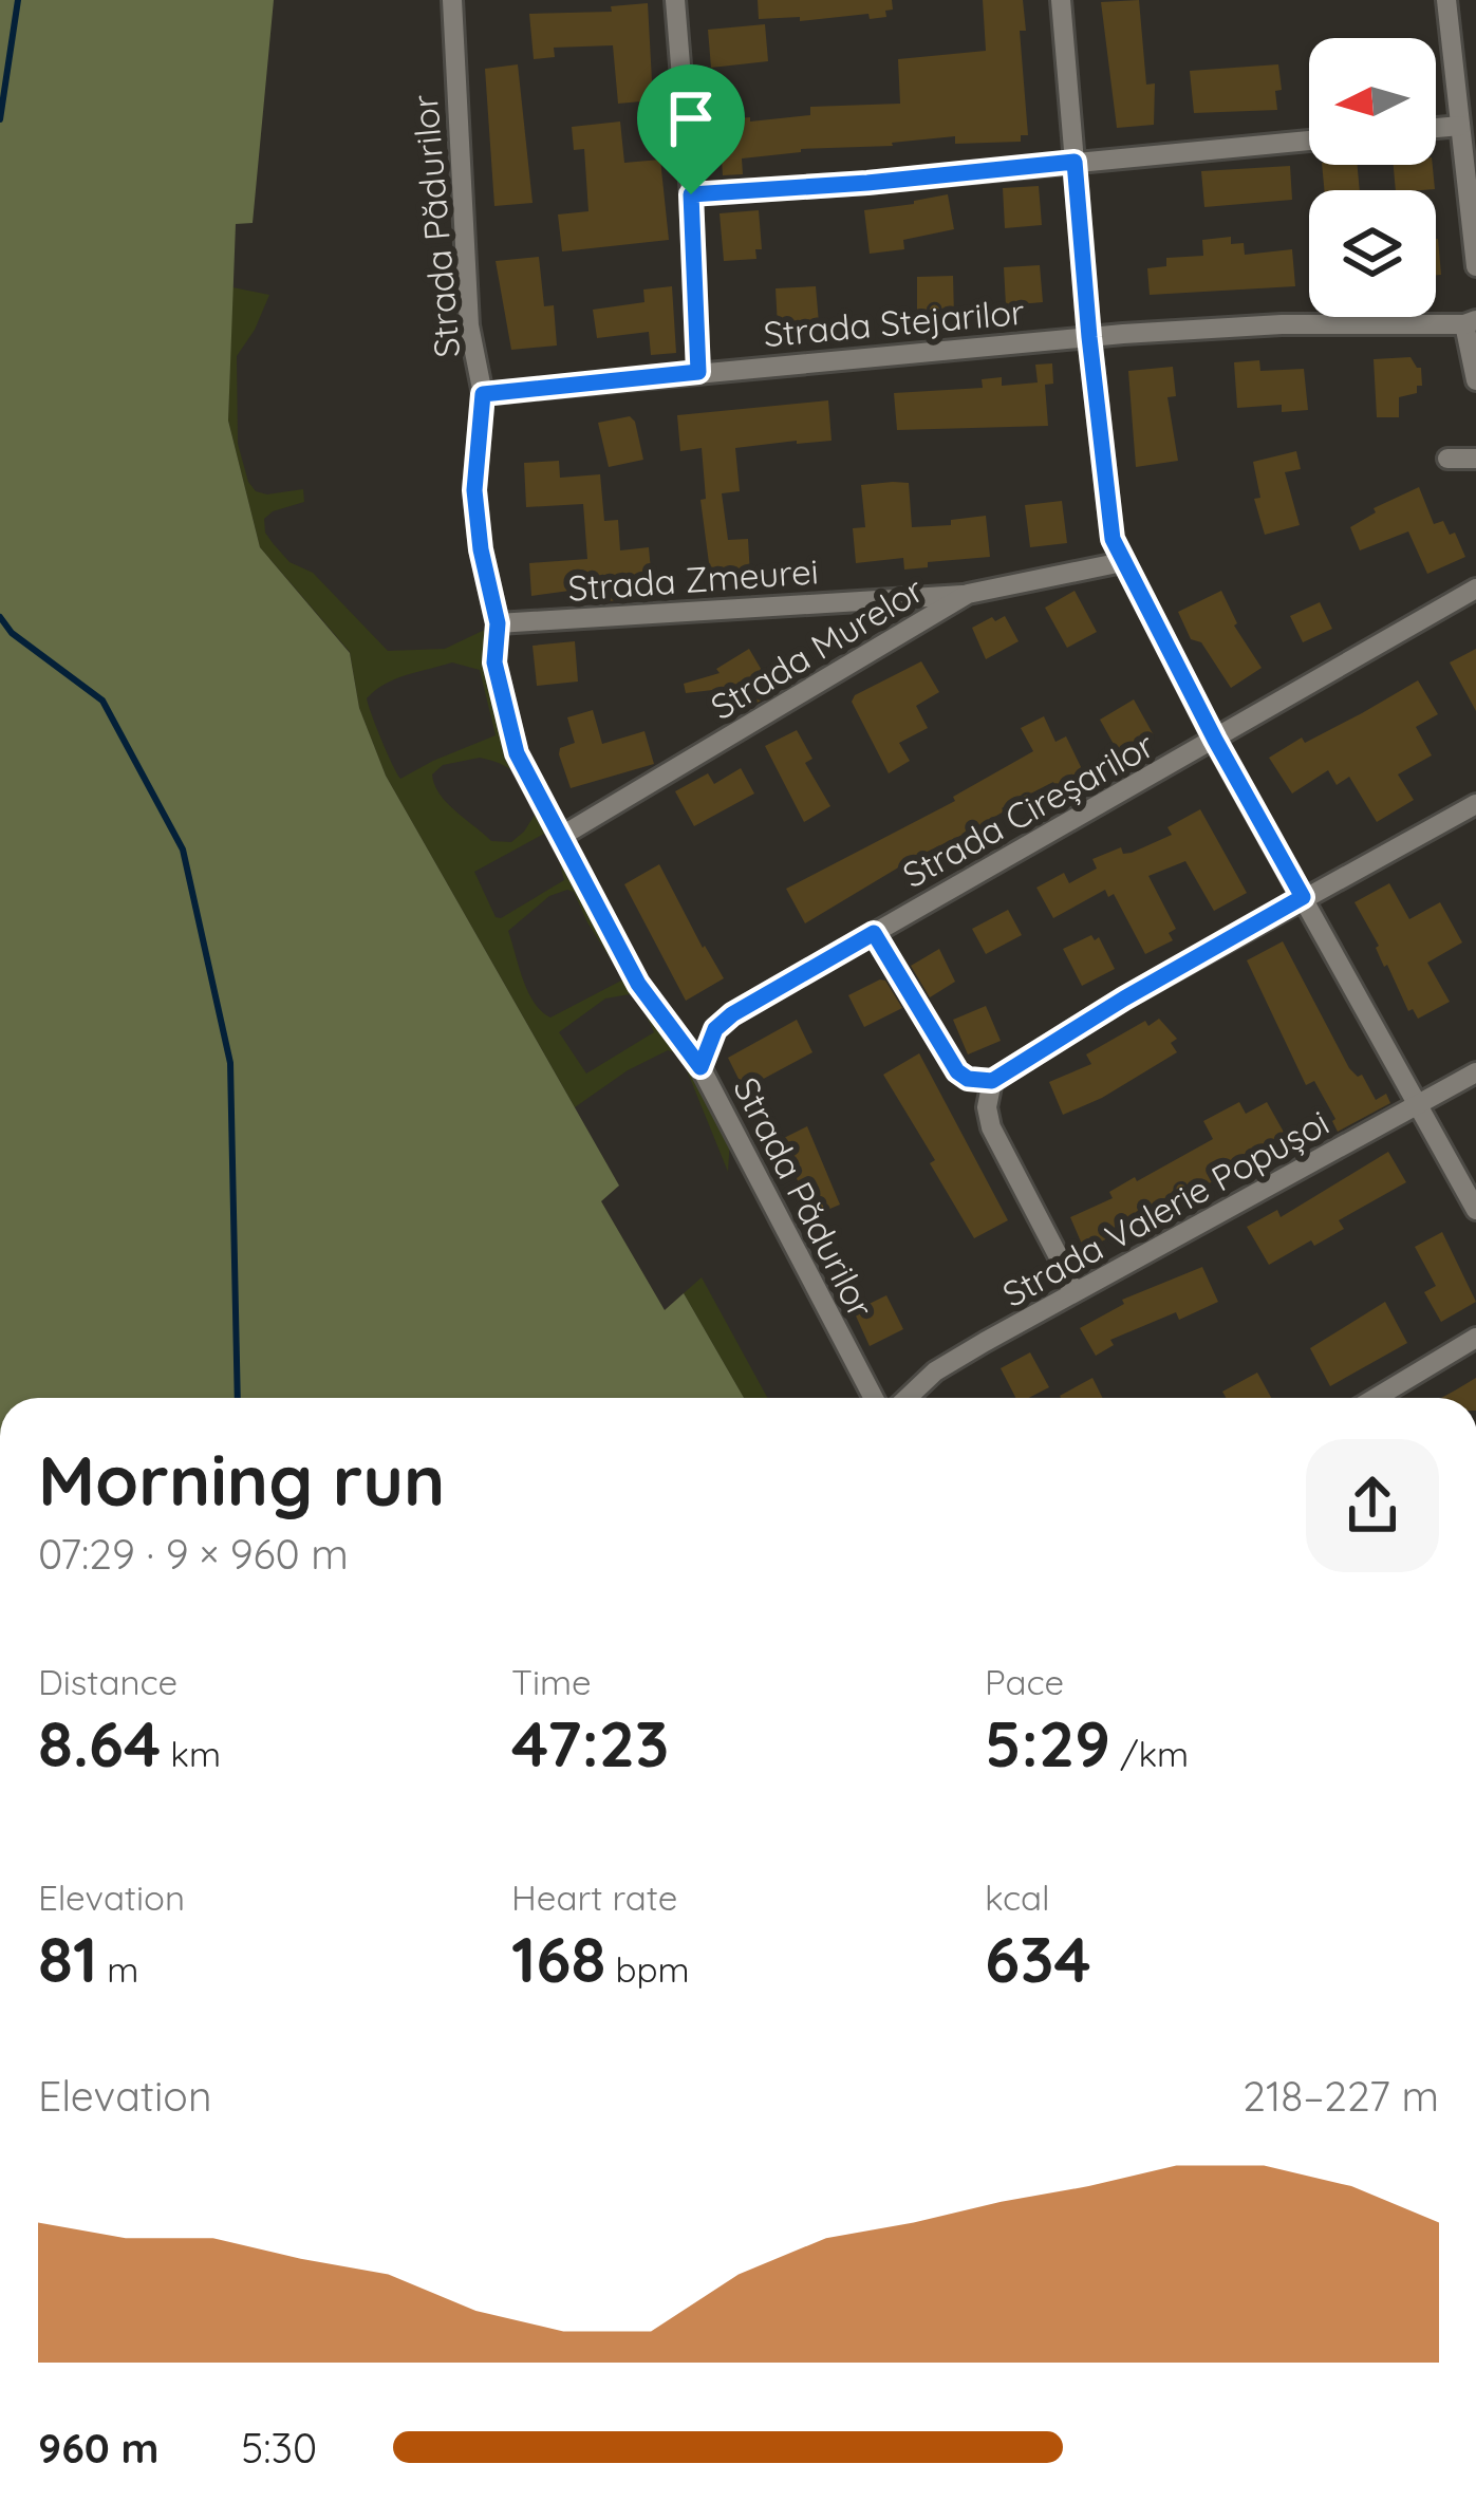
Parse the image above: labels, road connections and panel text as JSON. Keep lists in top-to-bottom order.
{
  "streets": {
    "street": [
      "Strada Pădurilor",
      "Strada Stejarilor",
      "Strada Zmeurei",
      "Strada Murelor",
      "Strada Cireșarilor",
      "Strada Valerie Popușoi"
    ]
  },
  "crossings": [
    ["Strada Pădurilor", "Strada Stejarilor"],
    ["Strada Pădurilor", "Strada Zmeurei"],
    ["Strada Pădurilor", "Strada Murelor"],
    ["Strada Pădurilor", "Strada Cireșarilor"],
    ["Strada Zmeurei", "Strada Murelor"]
  ],
  "north": "left",
  "page": {
    "heading": ["Morning run", "07:29 · 9 × 960 m"],
    "stats": [
      ["Distance", "8.64 km"],
      ["Time", "47:23"],
      ["Pace", "5:29 /km"],
      ["Elevation", "81 m"],
      ["Heart rate", "168 bpm"],
      ["kcal", "634"]
    ],
    "chart": ["Elevation", "218–227 m"],
    "list": [
      {
        "name": "960 m",
        "note": "5:30"
      }
    ]
  }
}
